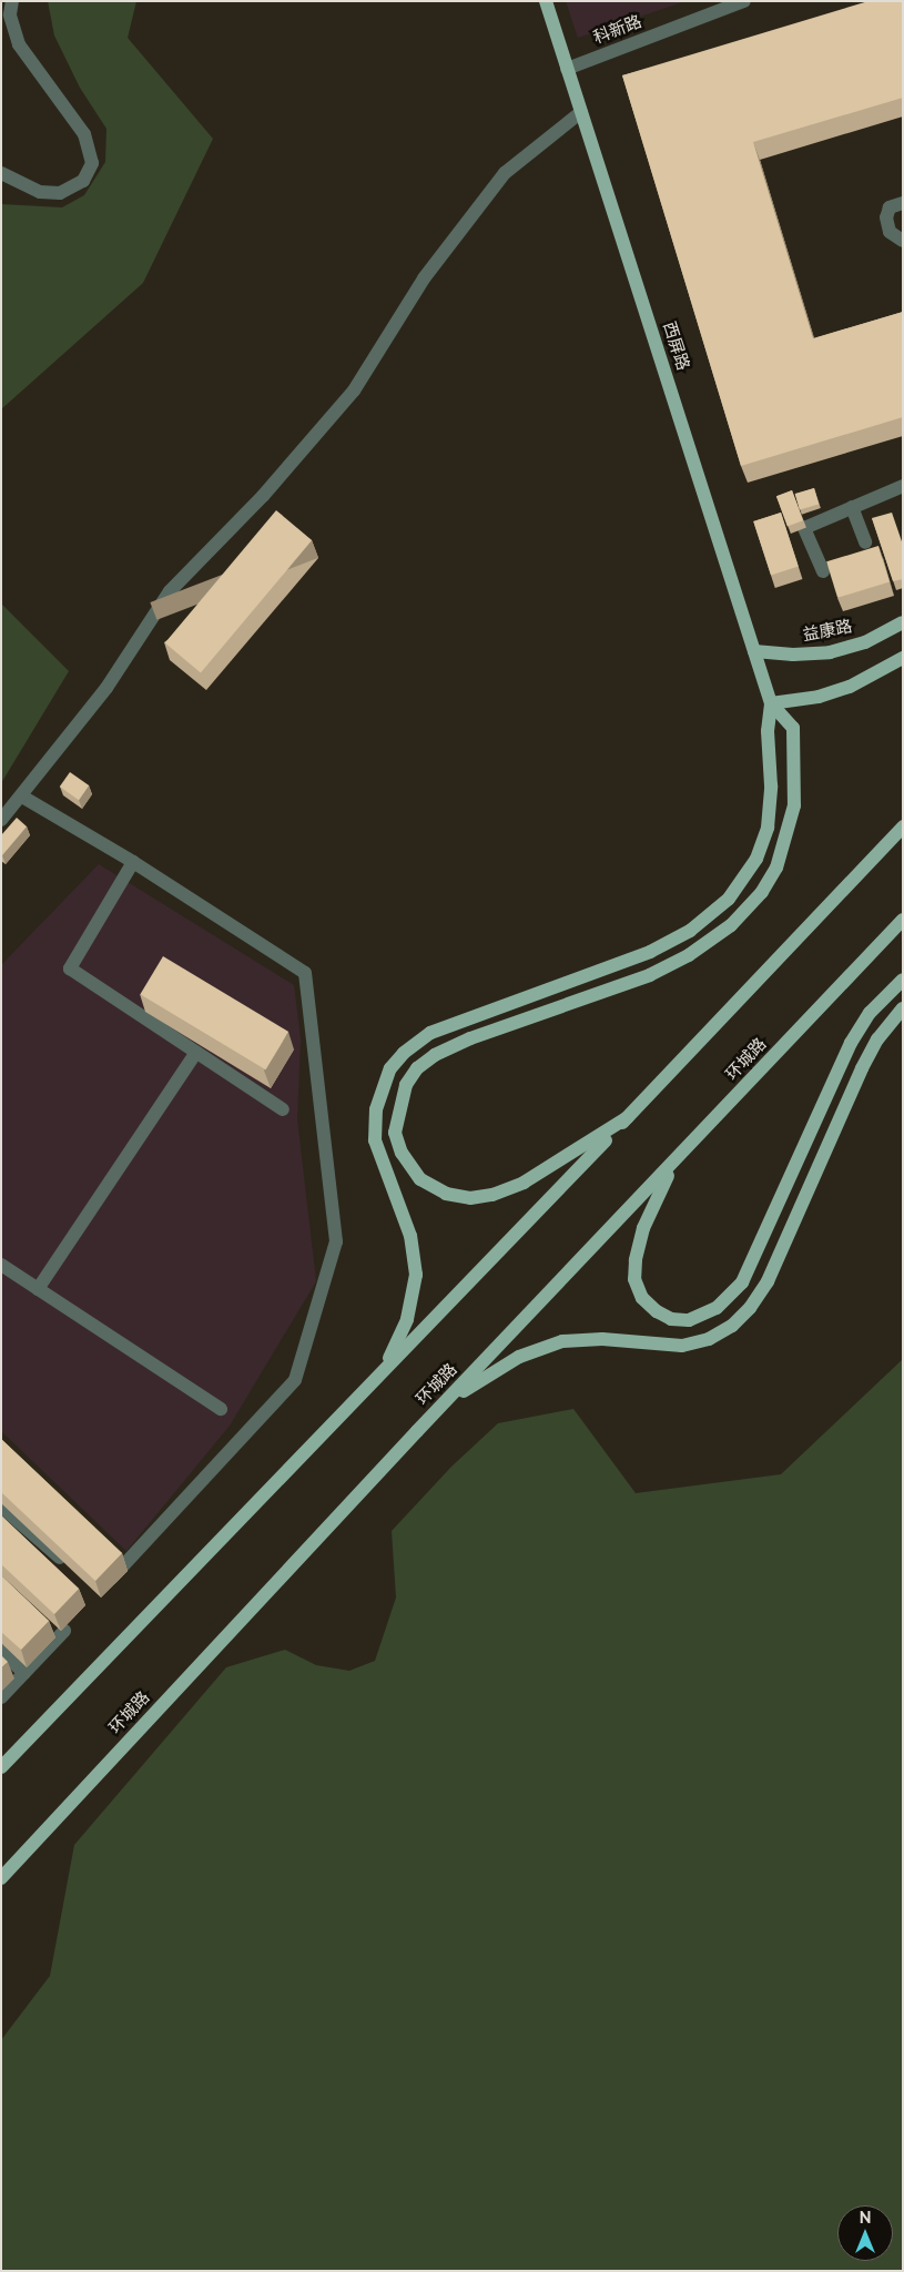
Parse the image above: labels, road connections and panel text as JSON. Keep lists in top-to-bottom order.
{
  "streets": {
    "main road": ["西屏路", "益康路", "环城路"],
    "street": ["科新路"]
  },
  "crossings": [
    ["科新路", "西屏路"],
    ["西屏路", "益康路"]
  ],
  "north": "top"
}
